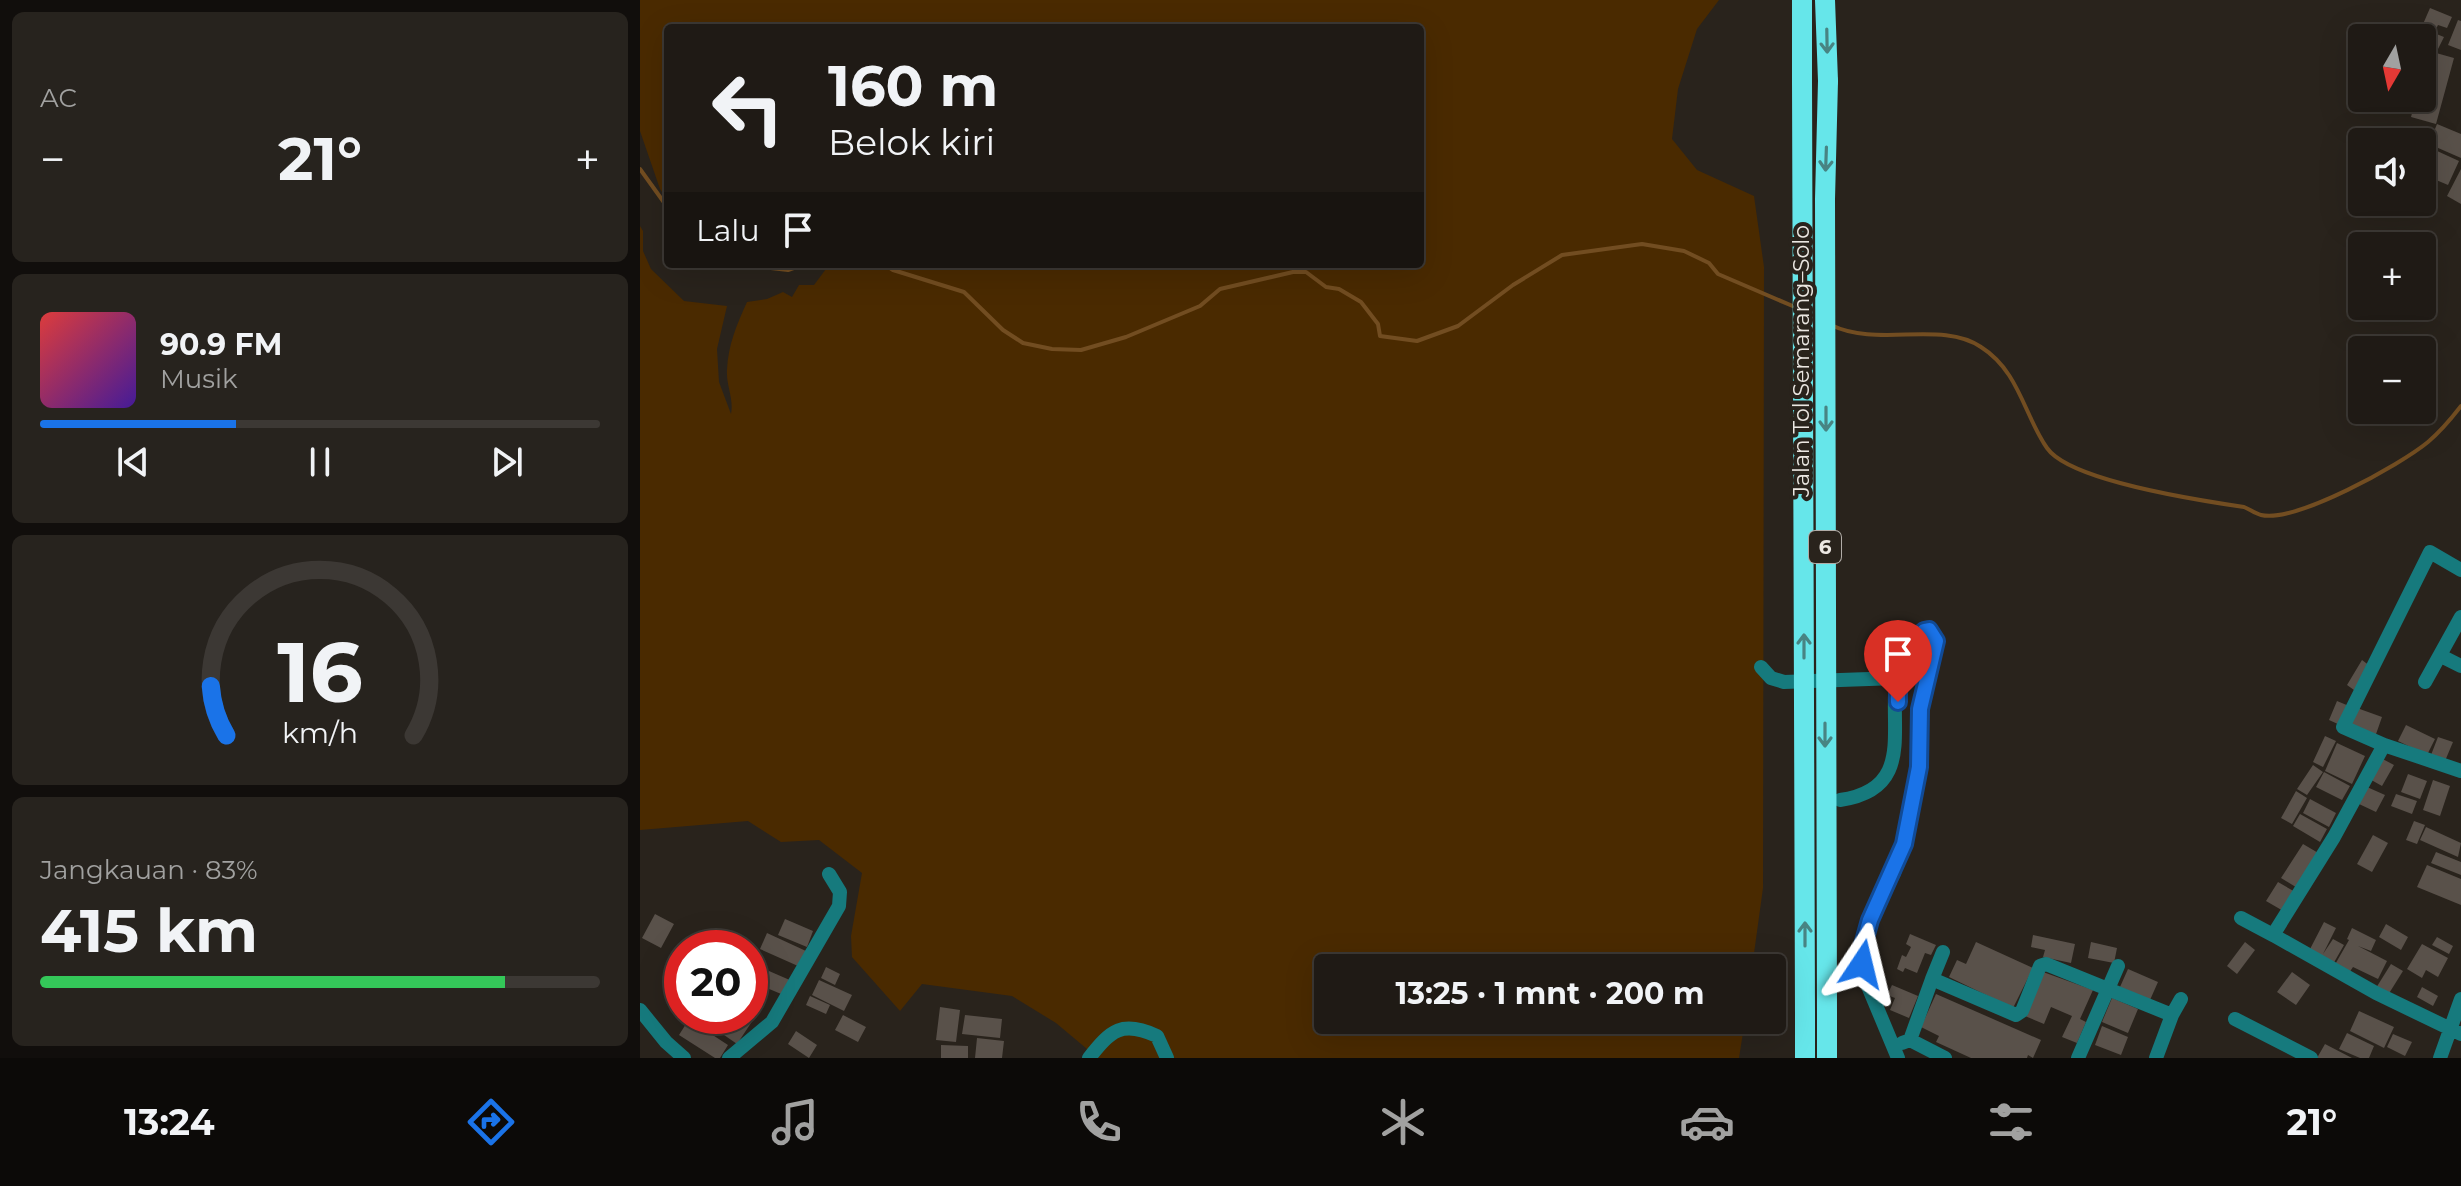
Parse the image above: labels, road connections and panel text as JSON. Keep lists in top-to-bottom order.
{
  "streets": {
    "highway": ["Jalan Tol Semarang–Solo", "6"]
  },
  "north": "bottom",
  "page": {
    "tile": [
      "AC",
      ["Jangkauan · 83%", "415 km"]
    ],
    "map_buttons": ["+", "−"],
    "turn": ["160 m", "Belok kiri"],
    "heat": ["−", "21°", "+"],
    "then": "Lalu",
    "song": ["90.9 FM", "Musik"],
    "limit": "20",
    "trip": "13:25 · 1 mnt · 200 m",
    "tabs": ["13:24", "21°"],
    "gauge": ["16", "km/h"]
  }
}
